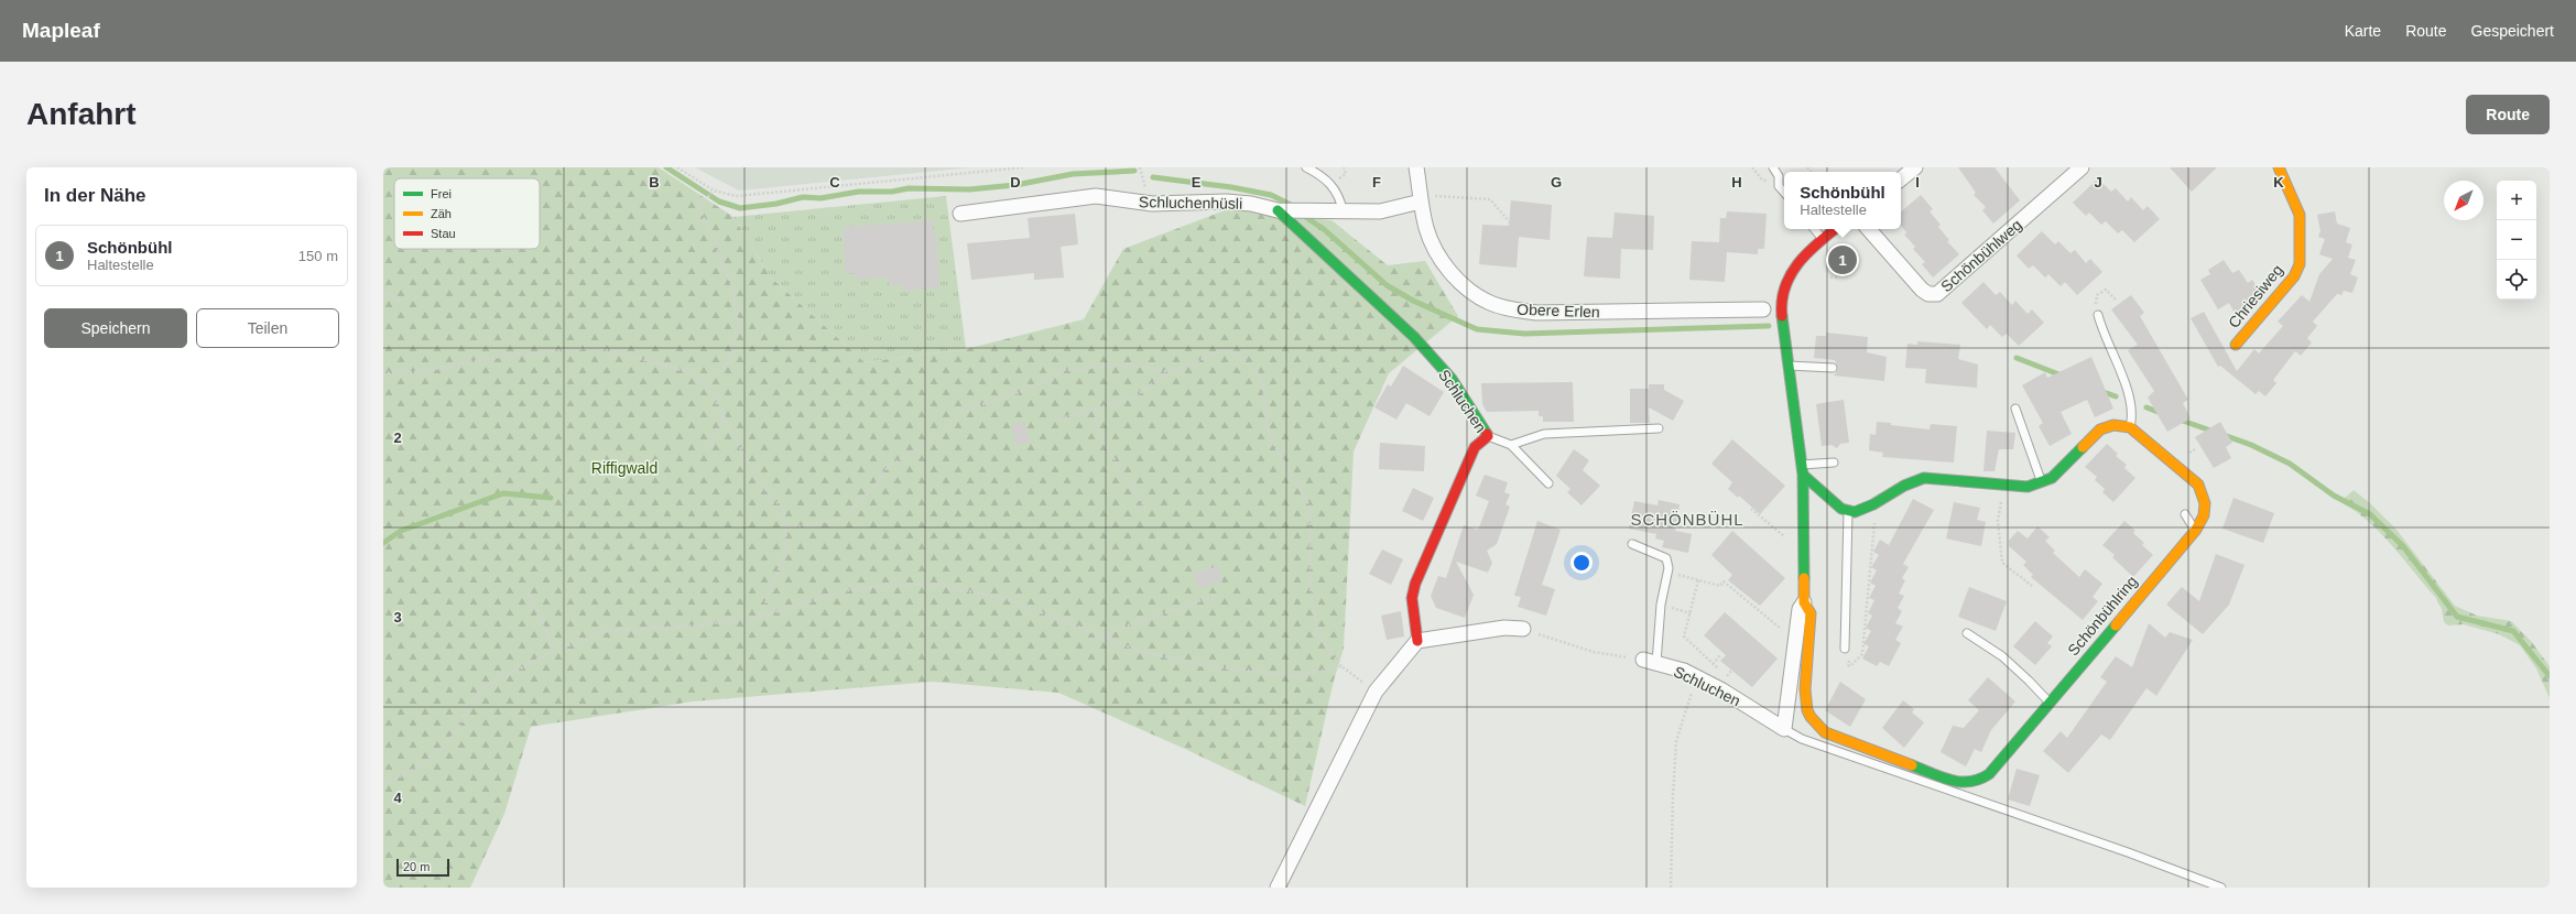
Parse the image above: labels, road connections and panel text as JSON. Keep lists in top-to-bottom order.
{
  "streets": {
    "street": [
      "Schluchenhüsli",
      "Schönbühlweg",
      "Chriesiweg",
      "Obere Erlen",
      "Schluchen",
      "Schönbühlring"
    ]
  },
  "crossings": [
    ["Schluchenhüsli", "Obere Erlen"],
    ["Schluchenhüsli", "Schluchen"]
  ],
  "districts": ["SCHÖNBÜHL"],
  "parks": ["Riffigwald"],
  "legend": ["Frei", "Zäh", "Stau"],
  "scale_bar": "20 m",
  "north": "bottom left",
  "page": {
    "header": "Mapleaf",
    "nav": ["Karte", "Route", "Gespeichert"],
    "buttons": [
      "Route",
      ["Speichern", "Teilen"]
    ],
    "title": "Anfahrt",
    "heading": "In der Nähe",
    "popup": ["Schönbühl", "Haltestelle"],
    "map_buttons": ["+", "−"],
    "list": [
      {
        "mark": "1",
        "name": "Schönbühl",
        "note": "Haltestelle",
        "value": "150 m"
      }
    ],
    "pins": "1",
    "scale": "20 m"
  },
  "grid": {
    "columns": [
      "B",
      "C",
      "D",
      "E",
      "F",
      "G",
      "H",
      "I",
      "J",
      "K"
    ],
    "rows": ["2", "3", "4"]
  }
}
